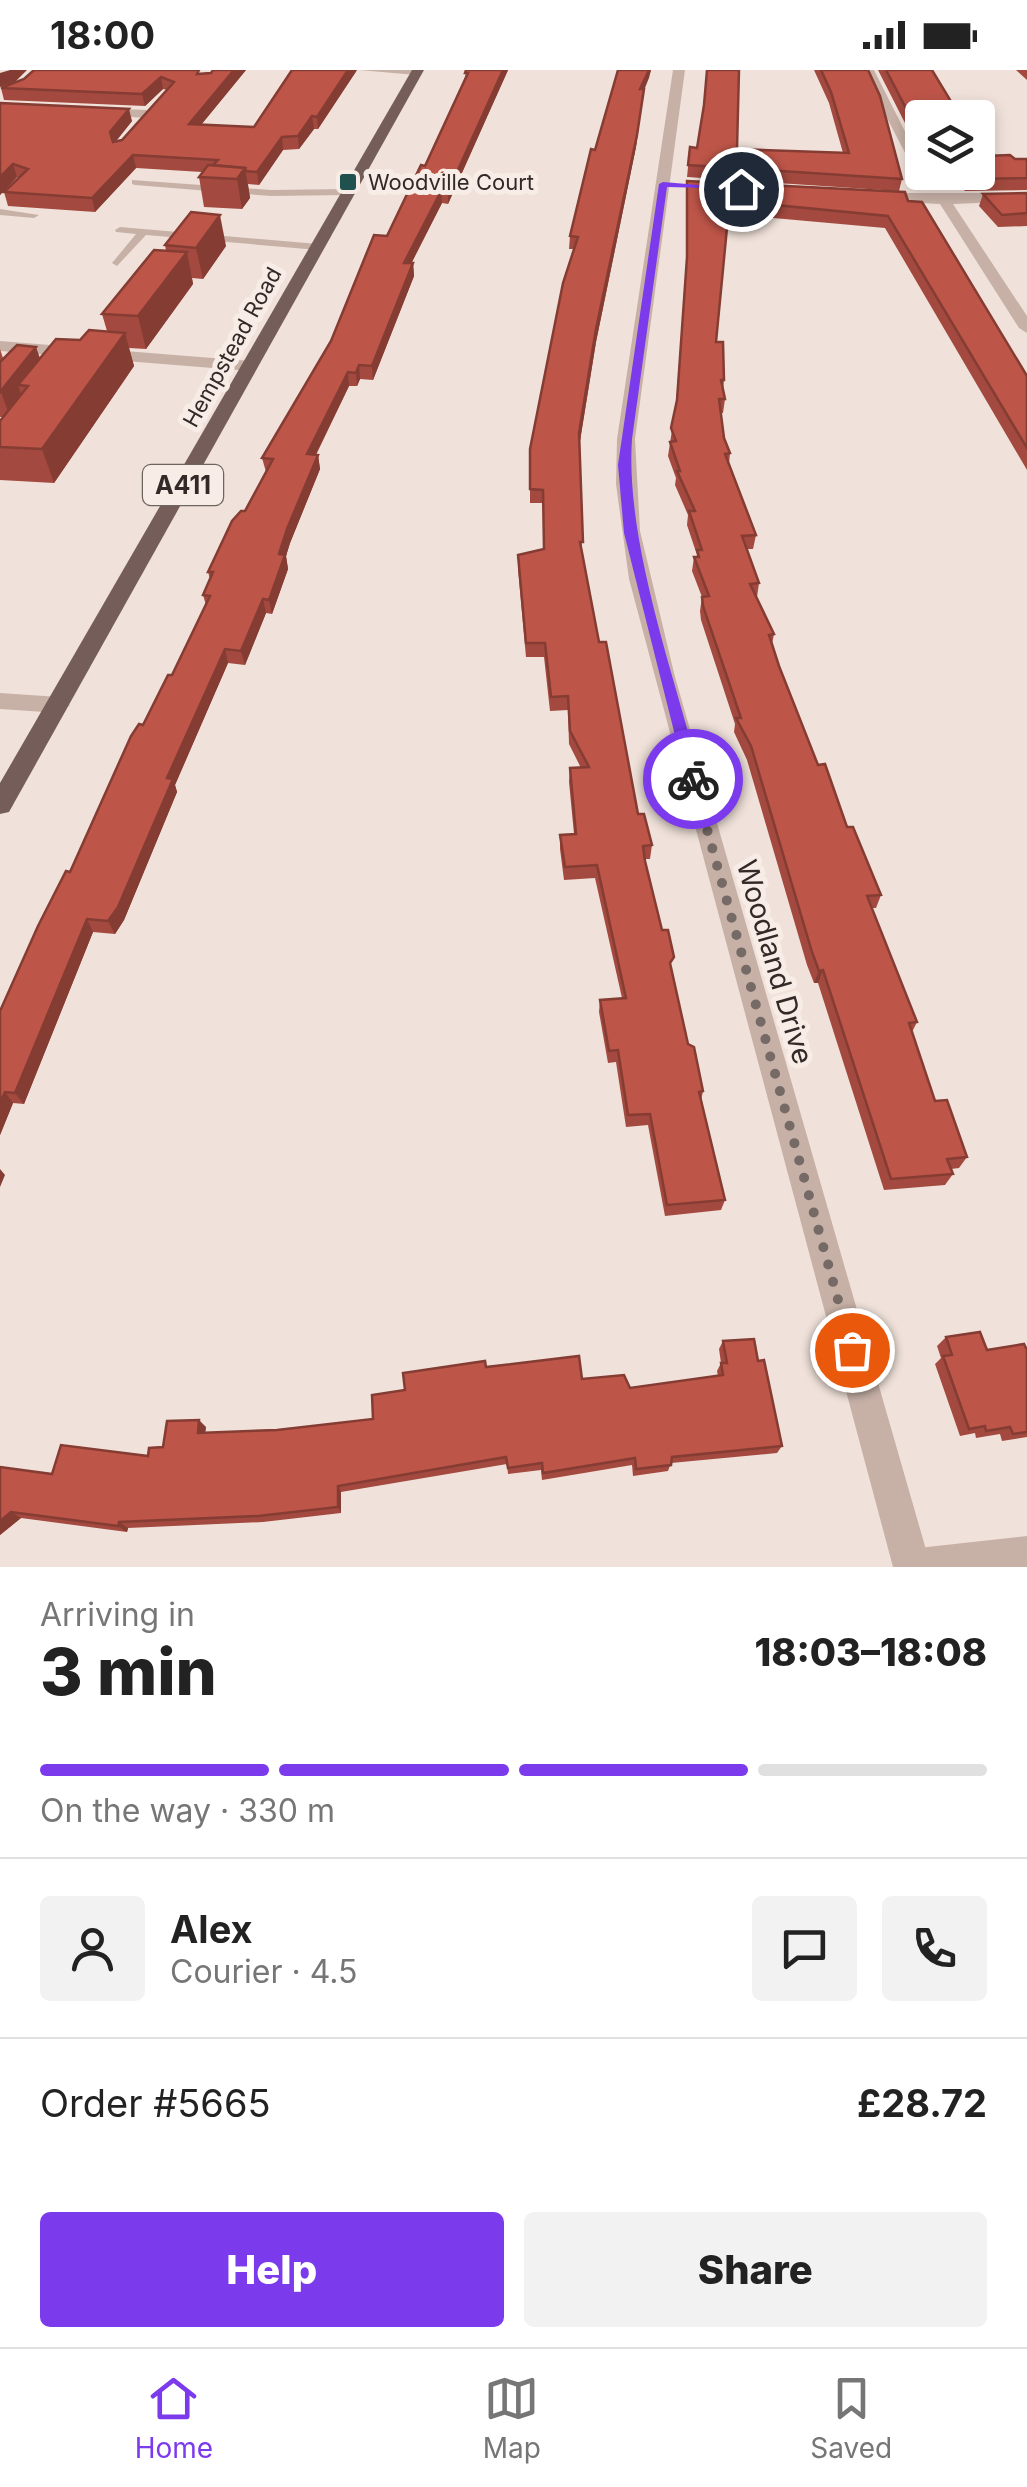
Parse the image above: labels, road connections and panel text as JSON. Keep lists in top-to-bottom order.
{
  "streets": {
    "main road": ["Hempstead Road", "A411"],
    "street": ["Woodland Drive"]
  },
  "places": {
    "transit": ["Woodville Court"]
  },
  "page": {
    "status": "18:00",
    "heading": ["3 min", "Arriving in", "18:03–18:08"],
    "panel": [
      "Alex",
      "Courier · 4.5",
      "Order #5665",
      "£28.72"
    ],
    "bar": "On the way · 330 m",
    "buttons": ["Help", "Share"],
    "tabs": ["Home", "Map", "Saved"]
  }
}
